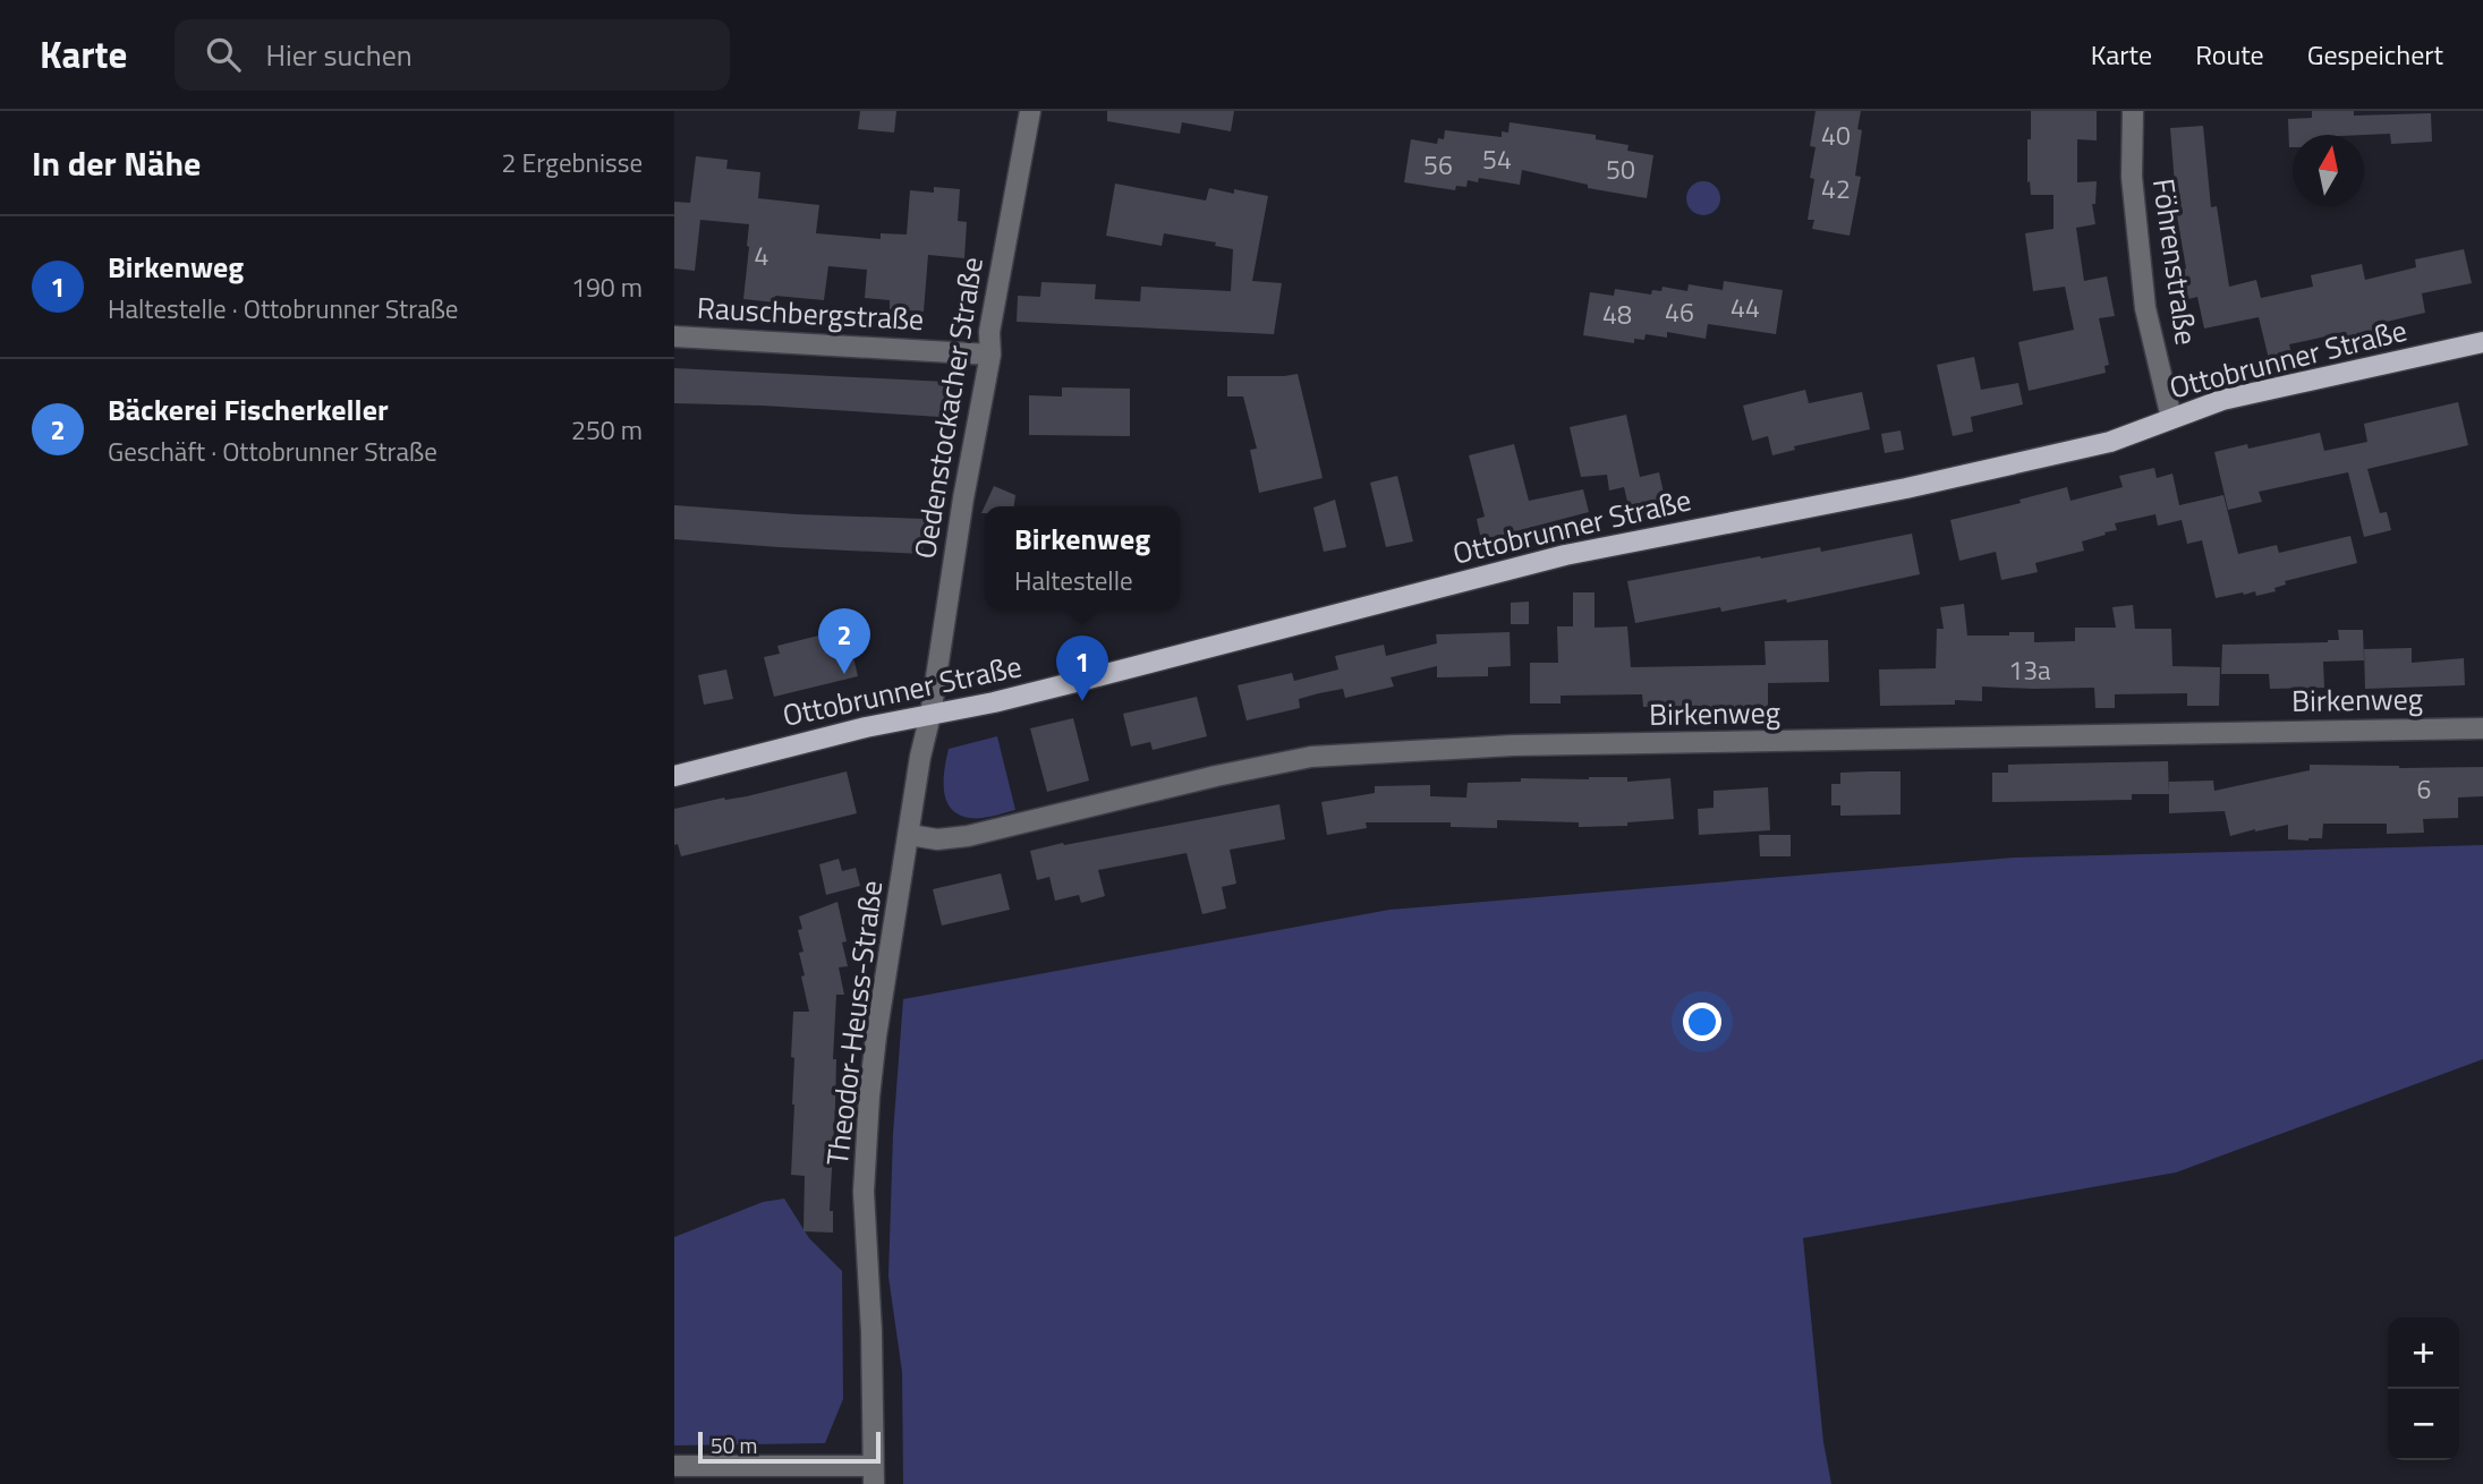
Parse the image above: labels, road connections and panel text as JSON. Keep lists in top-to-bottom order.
{
  "streets": {
    "main road": ["Ottobrunner Straße"],
    "street": [
      "Föhrenstraße",
      "Rauschbergstraße",
      "Oedenstockacher Straße",
      "Birkenweg",
      "Theodor-Heuss-Straße"
    ]
  },
  "crossings": [
    ["Föhrenstraße", "Ottobrunner Straße"],
    ["Rauschbergstraße", "Oedenstockacher Straße"],
    ["Ottobrunner Straße", "Oedenstockacher Straße"],
    ["Ottobrunner Straße", "Theodor-Heuss-Straße"],
    ["Oedenstockacher Straße", "Theodor-Heuss-Straße"],
    ["Birkenweg", "Theodor-Heuss-Straße"]
  ],
  "house_numbers": [
    "40",
    "54",
    "56",
    "50",
    "42",
    "4",
    "44",
    "46",
    "48",
    "13a",
    "6"
  ],
  "scale_bar": "50 m",
  "north": "top",
  "page": {
    "header": "Karte",
    "search": "Hier suchen",
    "nav": ["Karte", "Route", "Gespeichert"],
    "heading": ["In der Nähe", "2 Ergebnisse"],
    "list": [
      {
        "mark": "1",
        "name": "Birkenweg",
        "note": "Haltestelle · Ottobrunner Straße",
        "value": "190 m"
      },
      {
        "mark": "2",
        "name": "Bäckerei Fischerkeller",
        "note": "Geschäft · Ottobrunner Straße",
        "value": "250 m"
      }
    ],
    "popup": ["Birkenweg", "Haltestelle"],
    "pins": ["2", "1"],
    "map_buttons": ["+", "−"],
    "scale": "50 m"
  }
}
